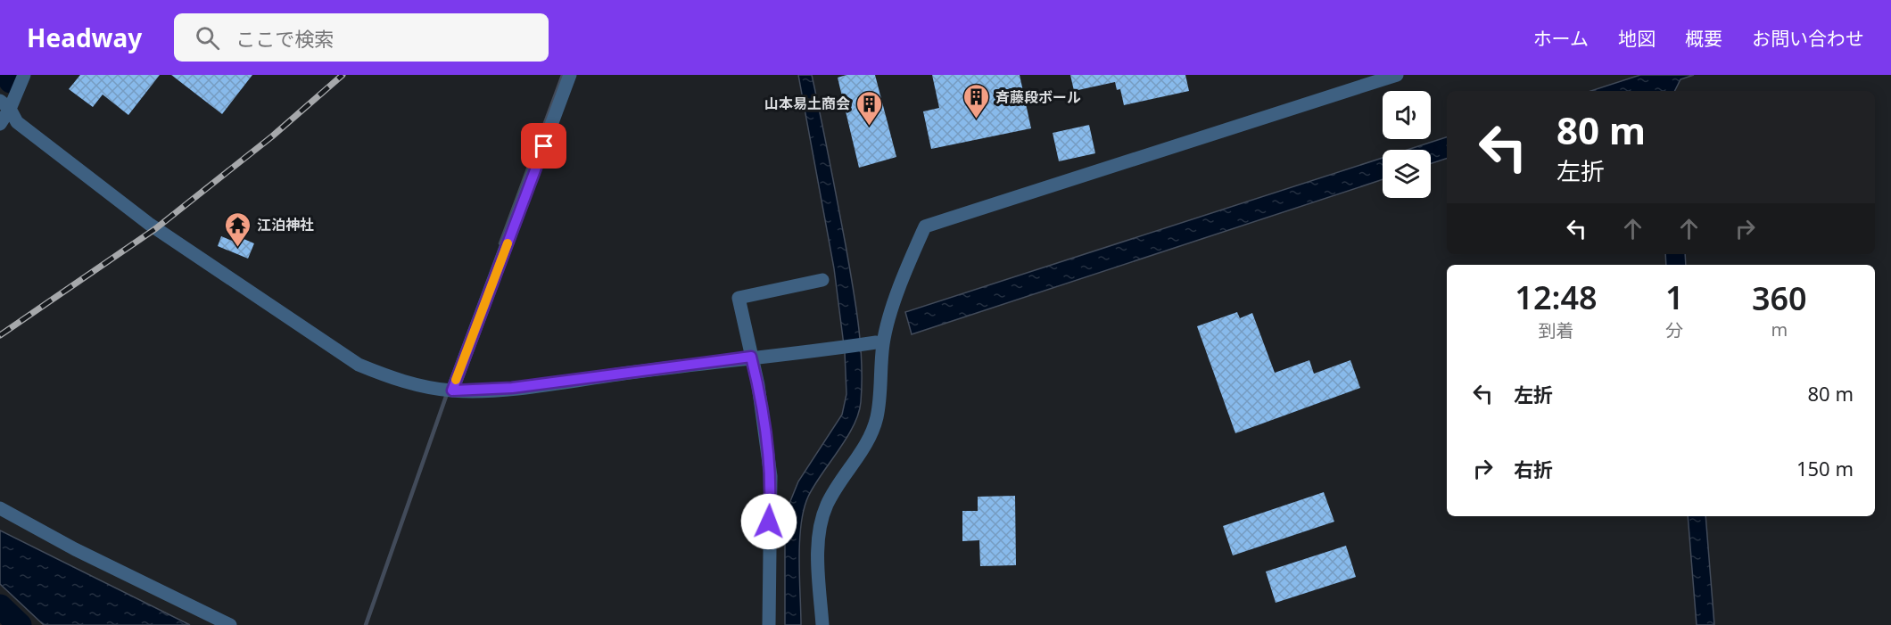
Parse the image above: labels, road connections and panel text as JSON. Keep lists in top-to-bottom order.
{
  "places": {
    "building": ["斉藤段ボール", "山本易土商会"],
    "temple": ["江泊神社"]
  },
  "page": {
    "header": "Headway",
    "search": "ここで検索",
    "nav": [
      "ホーム",
      "地図",
      "概要",
      "お問い合わせ"
    ],
    "turn": ["80 m", "左折"],
    "eta": [
      "12:48",
      "到着",
      "1",
      "分",
      "360",
      "m"
    ],
    "list": [
      {
        "name": "左折",
        "value": "80 m"
      },
      {
        "name": "右折",
        "value": "150 m"
      }
    ]
  }
}
